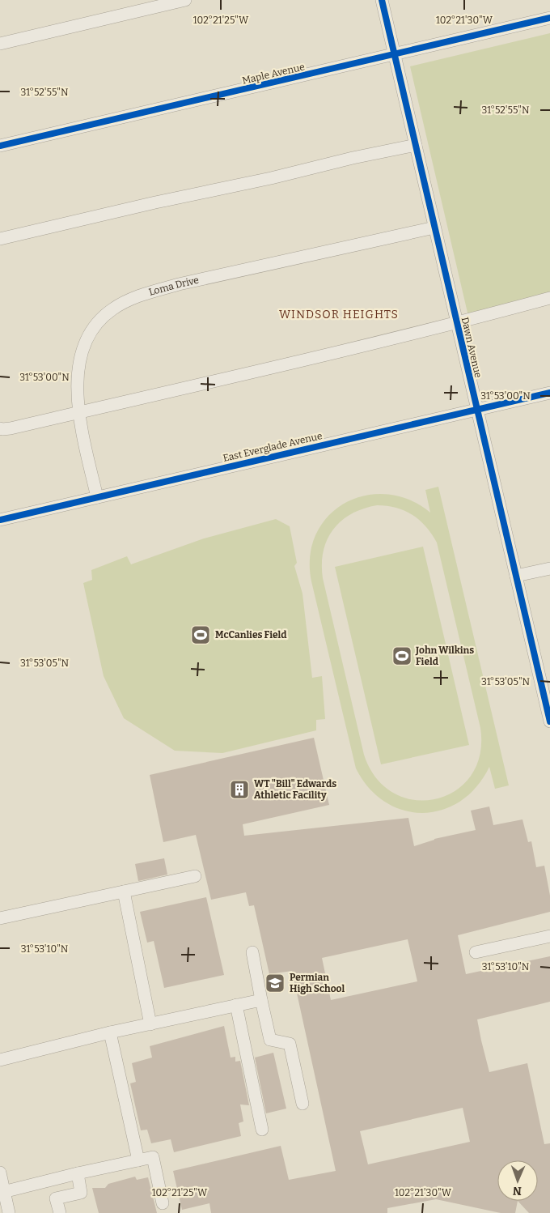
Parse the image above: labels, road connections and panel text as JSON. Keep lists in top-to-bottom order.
{
  "streets": {
    "street": [
      "Maple Avenue",
      "Loma Drive",
      "Dawn Avenue",
      "East Everglade Avenue"
    ]
  },
  "crossings": [
    ["Maple Avenue", "Dawn Avenue"],
    ["Loma Drive", "Dawn Avenue"],
    ["Loma Drive", "East Everglade Avenue"],
    ["Dawn Avenue", "East Everglade Avenue"]
  ],
  "districts": ["WINDSOR HEIGHTS"],
  "places": {
    "sports": ["McCanlies Field", "John Wilkins Field"],
    "building": ["WT \"Bill\" Edwards Athletic Facility"],
    "school or university": ["Permian High School"]
  },
  "north": "bottom",
  "coordinates": [
    "102°21'25\"W",
    "102°21'30\"W",
    "31°52'55\"N",
    "31°53'00\"N",
    "31°53'05\"N",
    "31°53'10\"N"
  ]
}
